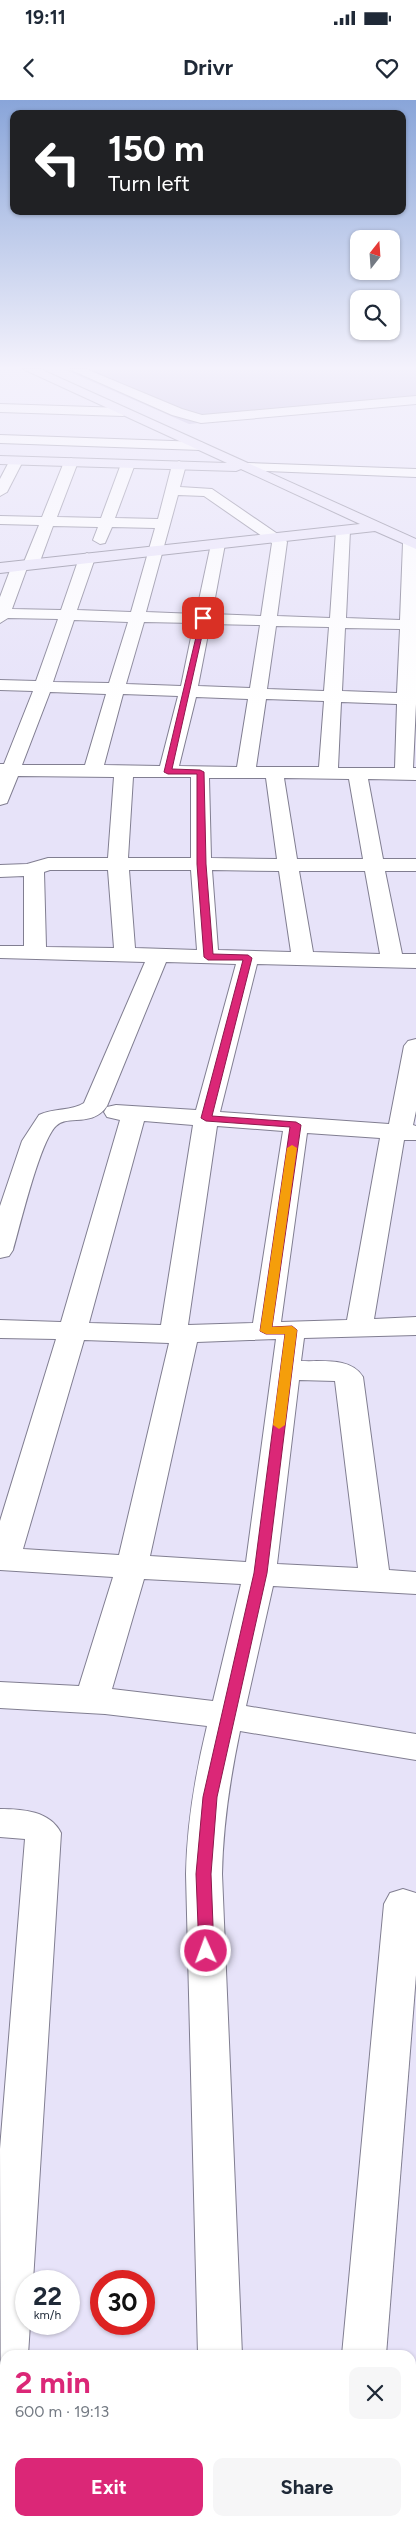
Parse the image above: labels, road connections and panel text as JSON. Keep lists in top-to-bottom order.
{
  "north": "top",
  "page": {
    "status": "19:11",
    "header": "Drivr",
    "turn": ["150 m", "Turn left"],
    "speed": "22 km/h",
    "limit": "30",
    "heading": ["2 min", "600 m · 19:13"],
    "buttons": ["Exit", "Share"]
  }
}
